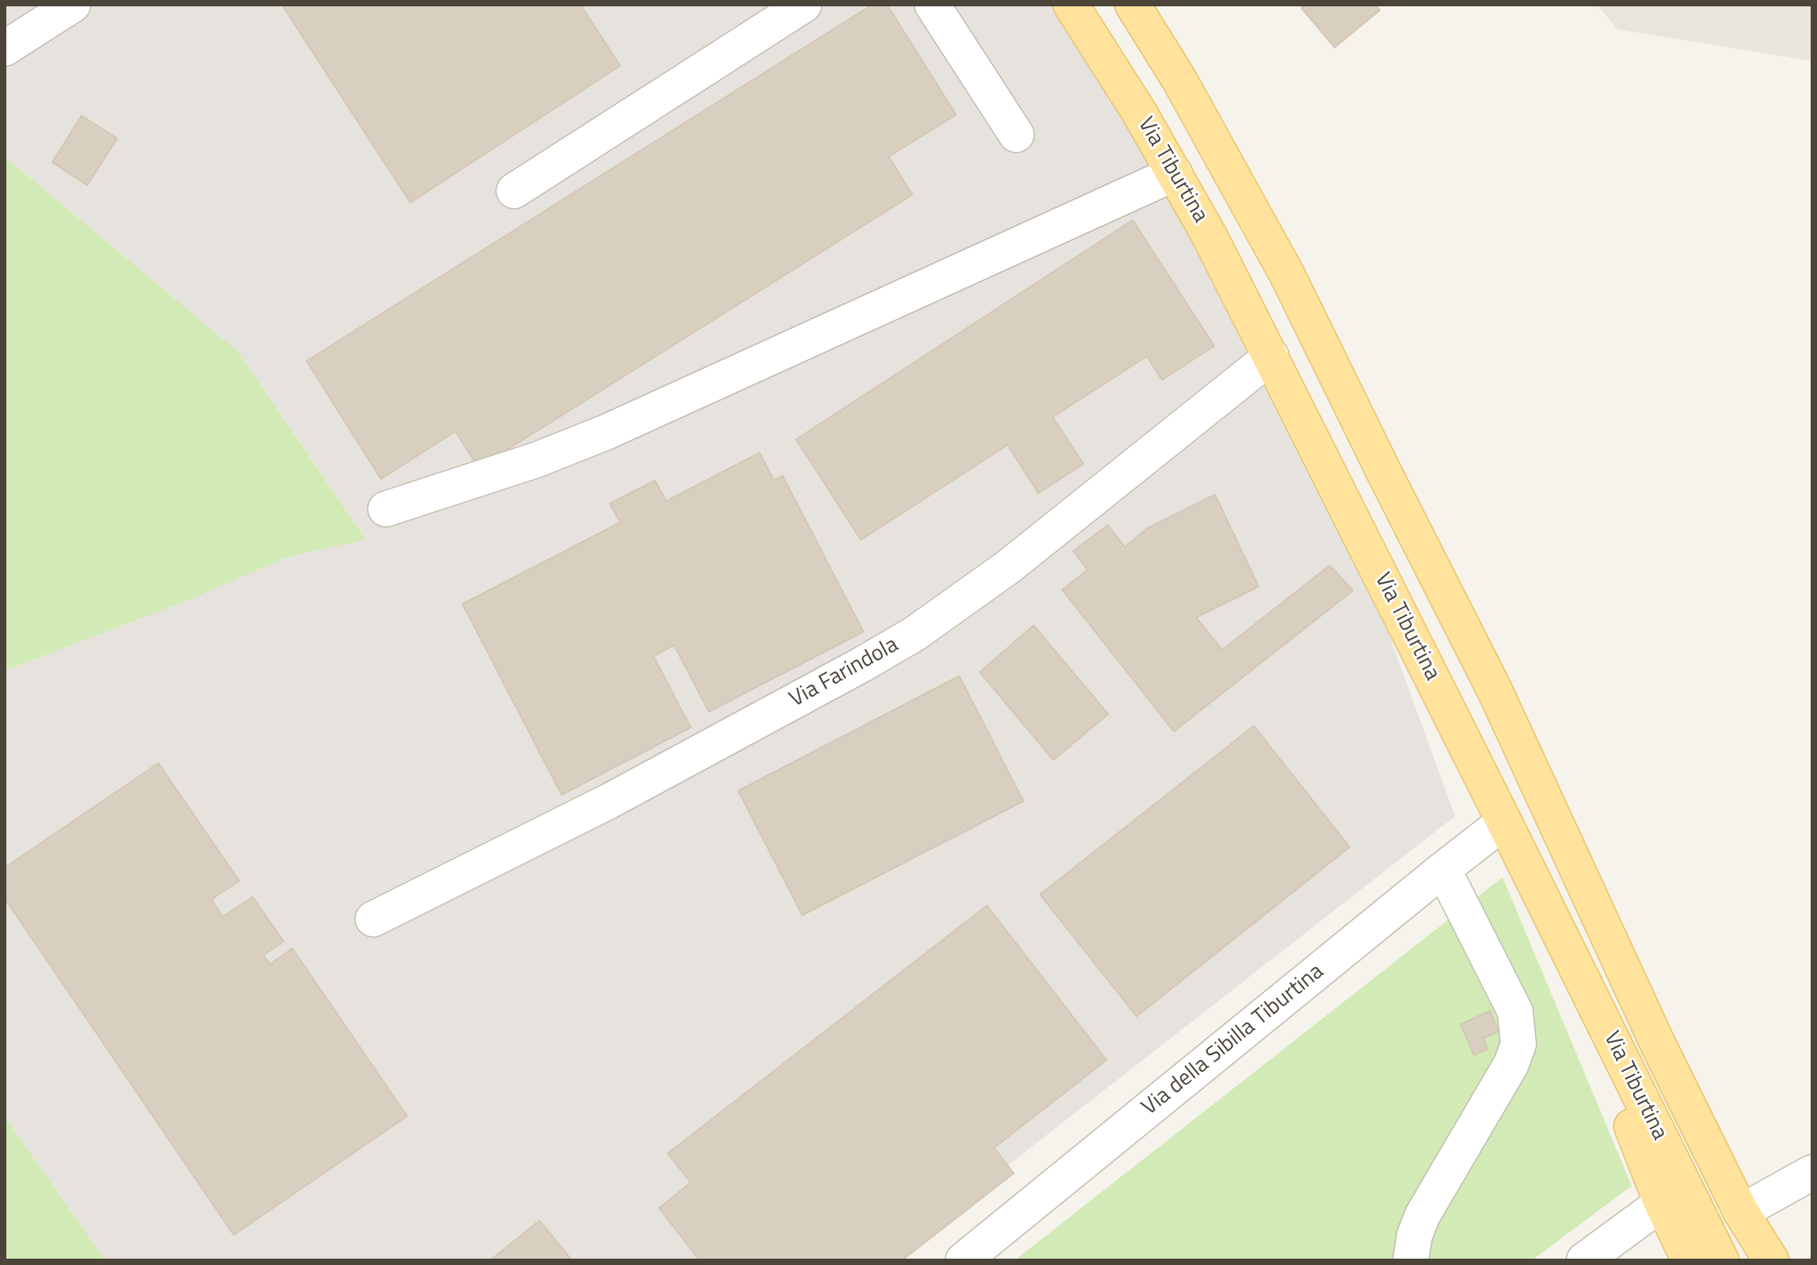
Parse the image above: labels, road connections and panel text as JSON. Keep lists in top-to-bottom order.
{
  "streets": {
    "main road": ["Via Tiburtina"],
    "street": ["Via Farindola", "Via della Sibilla Tiburtina"]
  },
  "crossings": [
    ["Via Tiburtina", "Via Farindola"],
    ["Via Tiburtina", "Via della Sibilla Tiburtina"]
  ]
}
